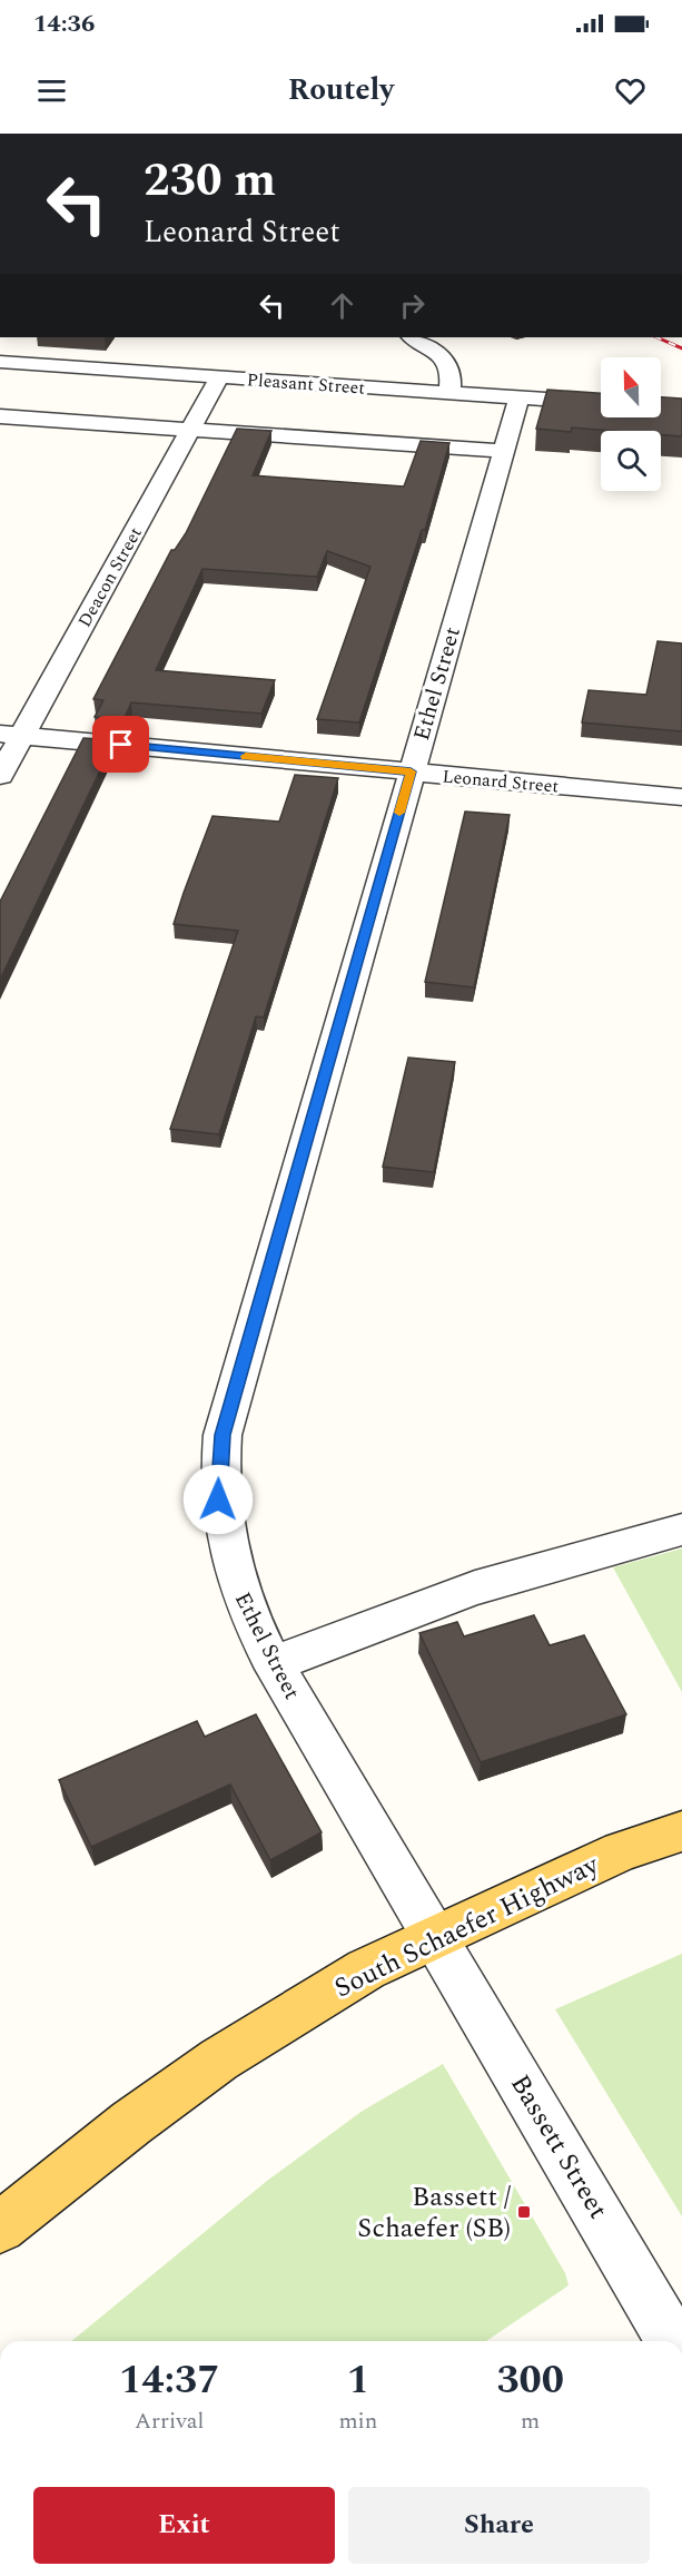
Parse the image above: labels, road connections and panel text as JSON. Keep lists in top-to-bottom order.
{
  "streets": {
    "main road": ["South Schaefer Highway"],
    "street": [
      "Pleasant Street",
      "Deacon Street",
      "Ethel Street",
      "Leonard Street",
      "Bassett Street"
    ]
  },
  "crossings": [
    ["Pleasant Street", "Deacon Street"],
    ["Pleasant Street", "Ethel Street"],
    ["Deacon Street", "Leonard Street"],
    ["Ethel Street", "Leonard Street"],
    ["Ethel Street", "South Schaefer Highway"],
    ["Ethel Street", "Bassett Street"],
    ["South Schaefer Highway", "Bassett Street"]
  ],
  "places": {
    "transit": ["Bassett / Schaefer (SB)"]
  },
  "north": "top",
  "page": {
    "status": "14:36",
    "header": "Routely",
    "turn": ["230 m", "Leonard Street"],
    "eta": [
      "14:37",
      "Arrival",
      "1",
      "min",
      "300",
      "m"
    ],
    "buttons": ["Exit", "Share"]
  }
}
